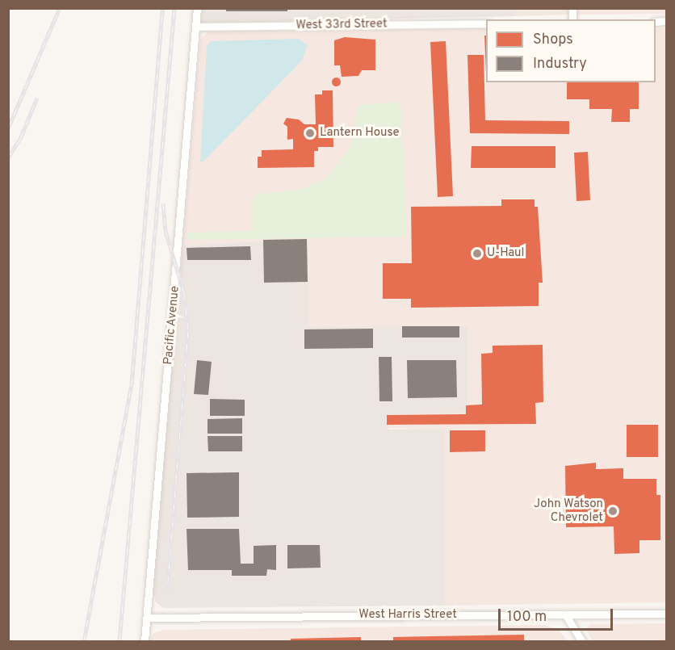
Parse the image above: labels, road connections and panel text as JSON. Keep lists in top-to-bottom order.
{
  "streets": {
    "street": ["West 33rd Street", "Pacific Avenue", "West Harris Street"]
  },
  "crossings": [
    ["West 33rd Street", "Pacific Avenue"],
    ["Pacific Avenue", "West Harris Street"]
  ],
  "places": ["Lantern House", "U-Haul", "John Watson Chevrolet"],
  "legend": ["Shops", "Industry"],
  "scale_bar": "100 m"
}
